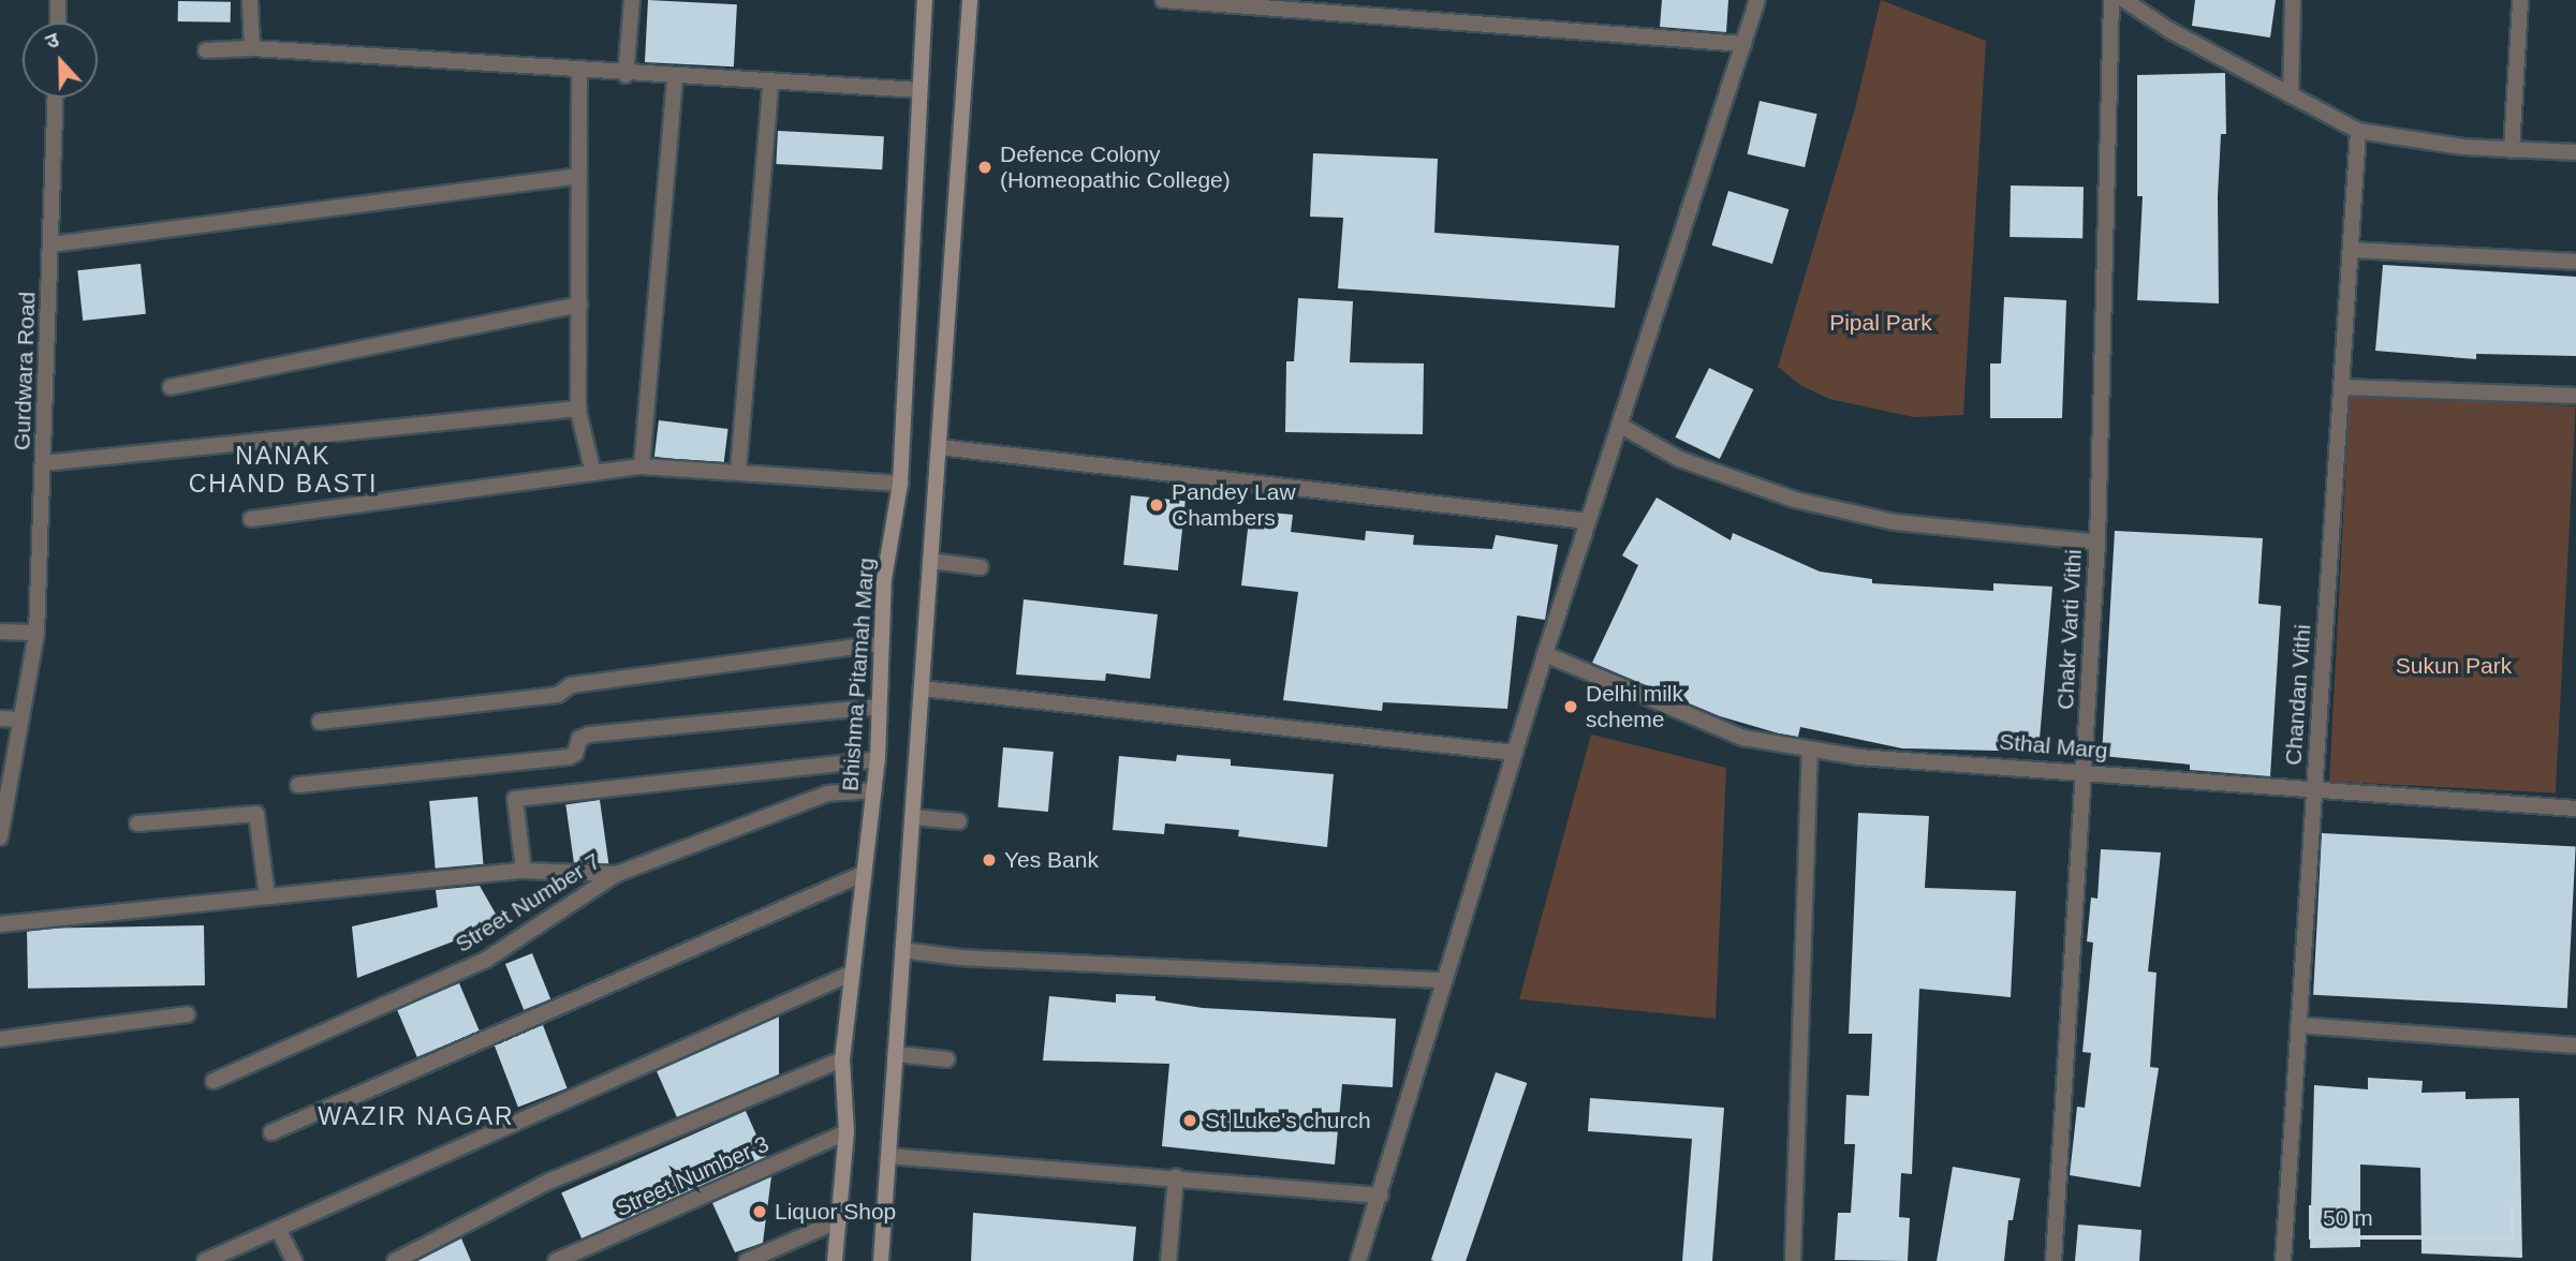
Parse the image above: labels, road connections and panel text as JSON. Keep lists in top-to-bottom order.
{
  "streets": {
    "main road": ["Bhishma Pitamah Marg"],
    "street": [
      "Gurdwara Road",
      "Chakr Varti Vithi",
      "Chandan Vithi",
      "Sthal Marg",
      "Street Number 7",
      "Street Number 3"
    ]
  },
  "crossings": [
    ["Chakr Varti Vithi", "Sthal Marg"],
    ["Bhishma Pitamah Marg", "Street Number 7"],
    ["Bhishma Pitamah Marg", "Street Number 3"],
    ["Chandan Vithi", "Sthal Marg"]
  ],
  "districts": ["NANAK CHAND BASTI", "WAZIR NAGAR"],
  "parks": ["Pipal Park", "Sukun Park"],
  "places": [
    "Defence Colony (Homeopathic College)",
    "Pandey Law Chambers",
    "Delhi milk scheme",
    "Yes Bank",
    "St Luke's church",
    "Liquor Shop"
  ],
  "scale_bar": "50 m",
  "north": "top"
}
